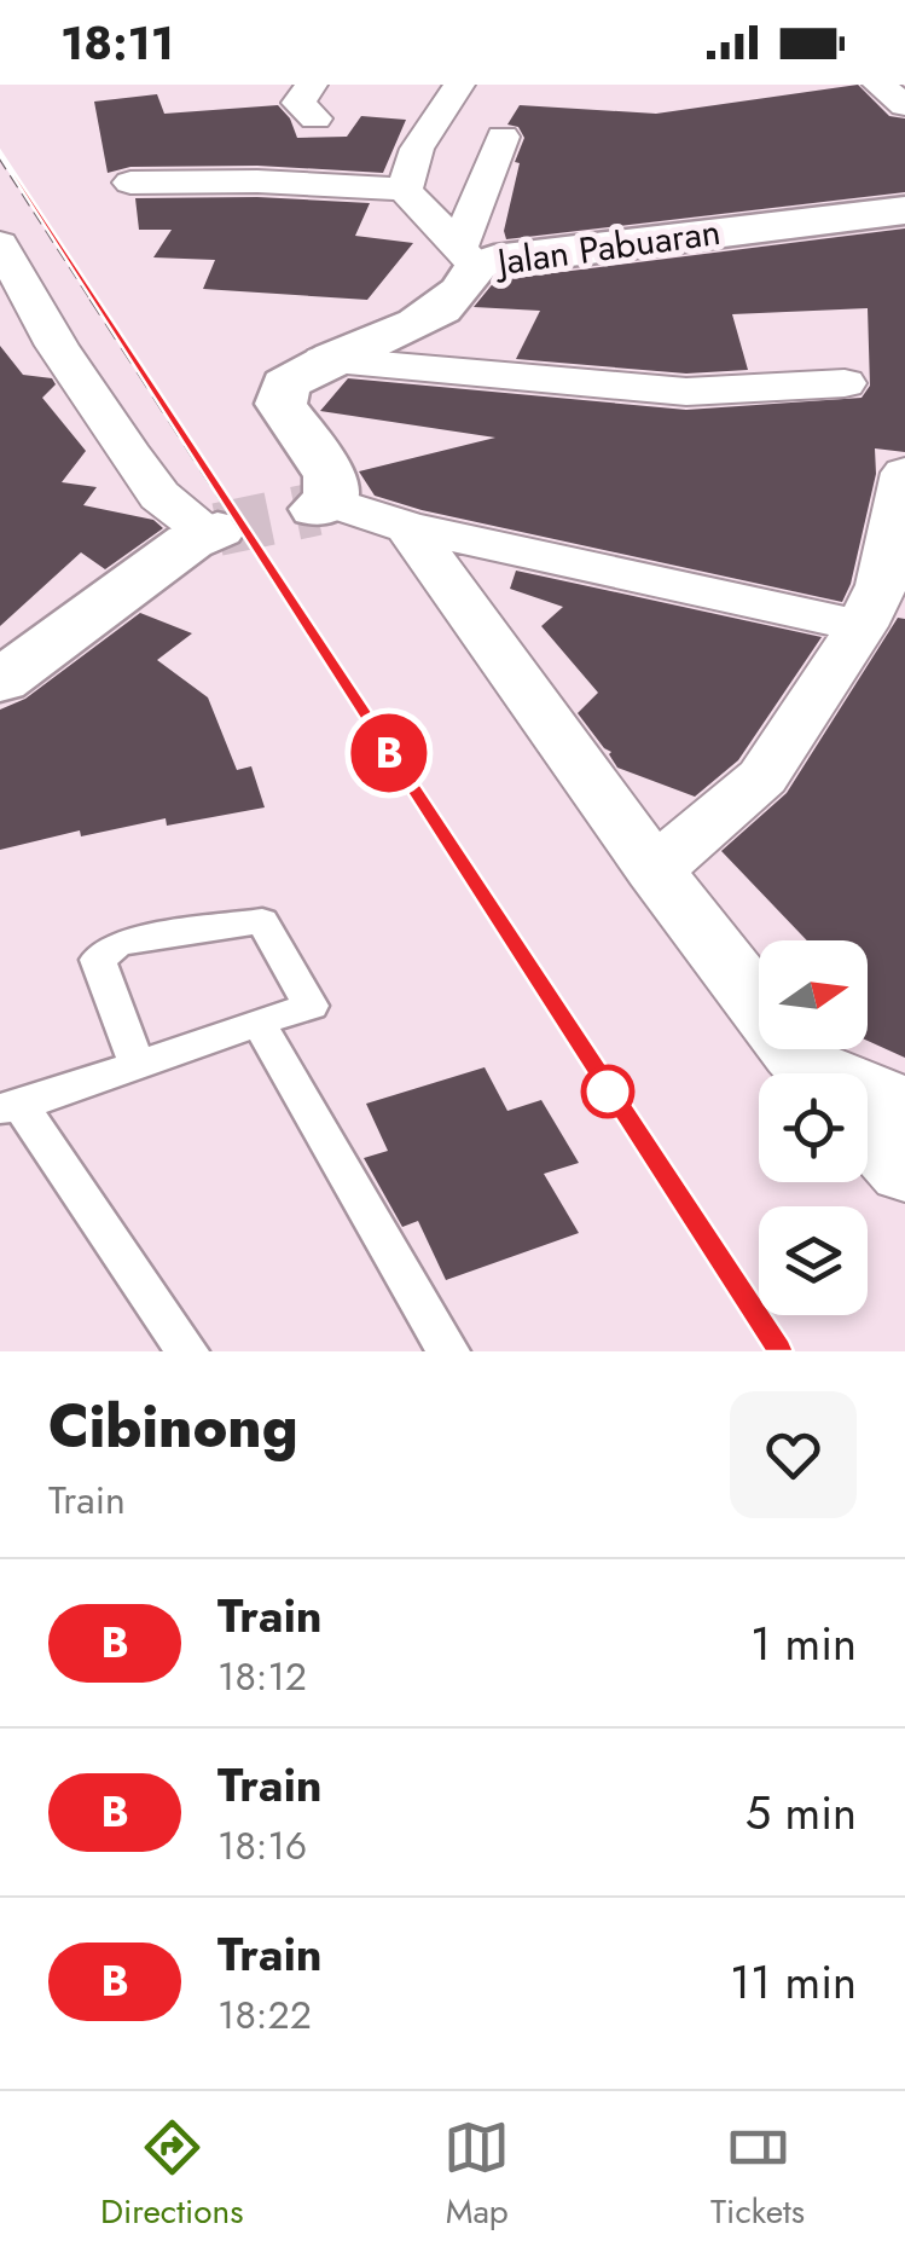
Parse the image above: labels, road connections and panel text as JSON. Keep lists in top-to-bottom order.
{
  "streets": {
    "street": ["Jalan Pabuaran"]
  },
  "north": "right",
  "page": {
    "status": "18:11",
    "on_map": "B",
    "heading": ["Cibinong", "Train"],
    "list": [
      {
        "mark": "B",
        "name": "Train",
        "note": "18:12",
        "value": "1 min"
      },
      {
        "mark": "B",
        "name": "Train",
        "note": "18:16",
        "value": "5 min"
      },
      {
        "mark": "B",
        "name": "Train",
        "note": "18:22",
        "value": "11 min"
      }
    ],
    "tabs": ["Directions", "Map", "Tickets"]
  }
}
